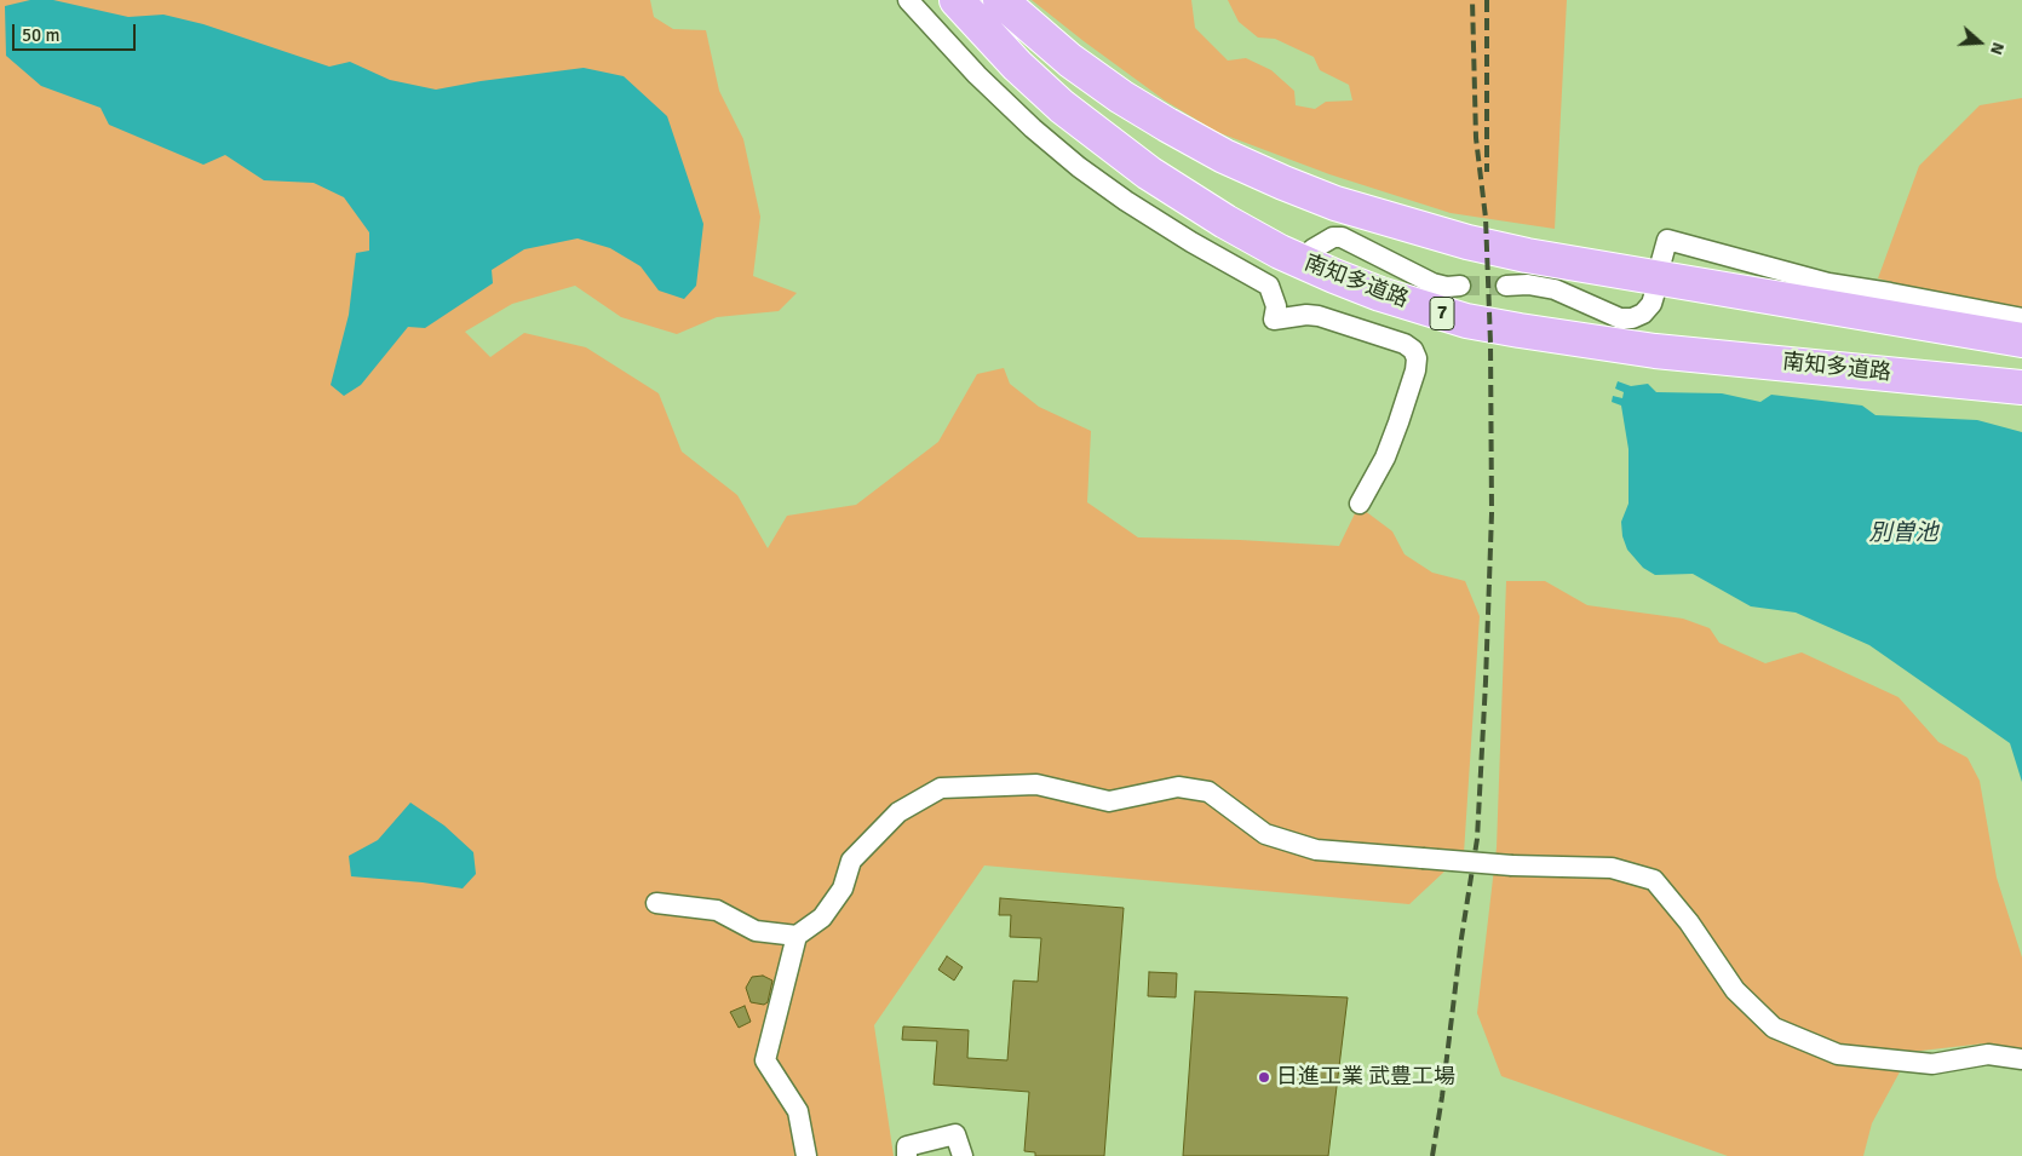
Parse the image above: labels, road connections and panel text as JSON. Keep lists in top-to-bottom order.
{
  "streets": {
    "highway": ["南知多道路", "7"]
  },
  "water": ["別曽池"],
  "places": ["日進工業 武豊工場"],
  "scale_bar": "50 m",
  "north": "right"
}
